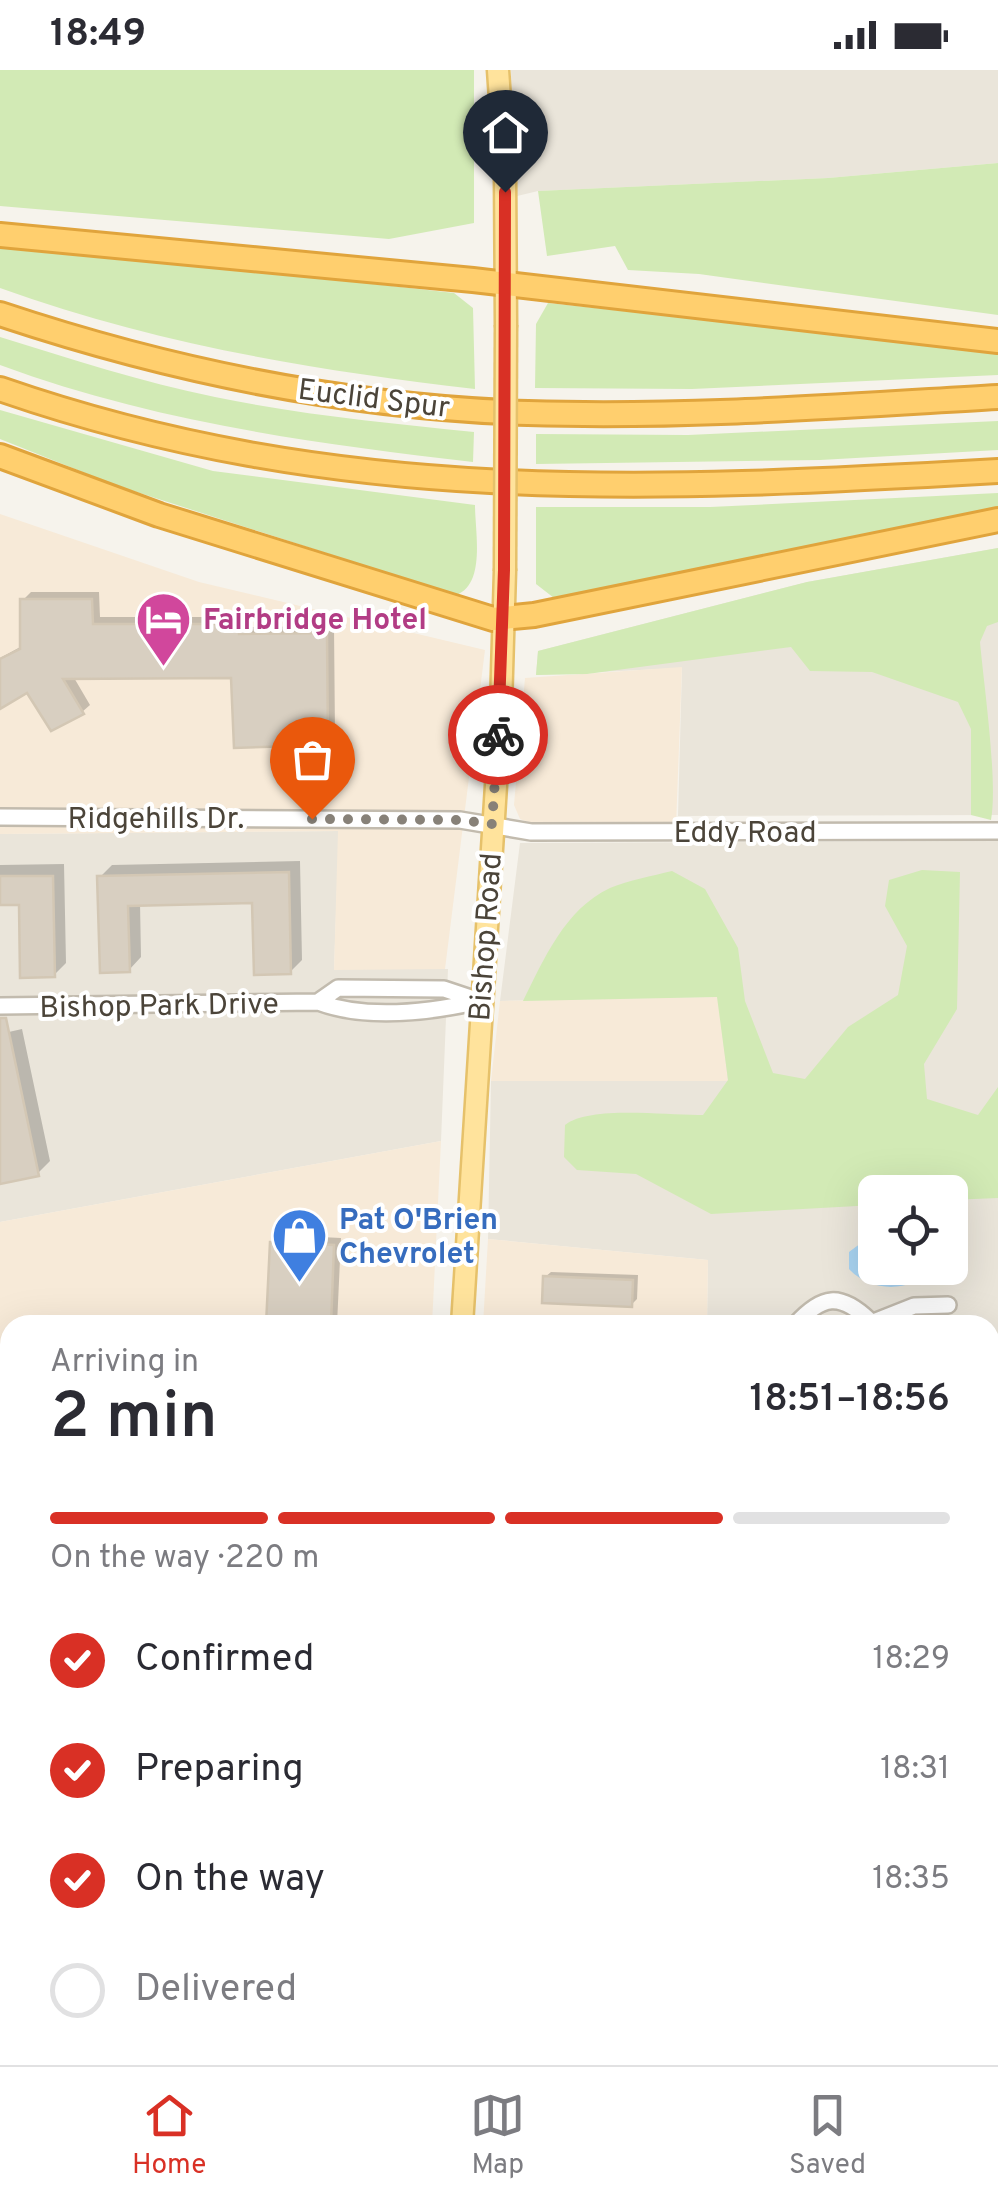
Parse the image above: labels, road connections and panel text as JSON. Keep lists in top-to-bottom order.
{
  "streets": {
    "highway": ["Euclid Spur"],
    "main road": ["Bishop Road"],
    "street": ["Ridgehills Dr.", "Eddy Road", "Bishop Park Drive"]
  },
  "crossings": [
    ["Ridgehills Dr.", "Eddy Road"],
    ["Ridgehills Dr.", "Bishop Road"],
    ["Eddy Road", "Bishop Road"],
    ["Bishop Road", "Bishop Park Drive"]
  ],
  "places": {
    "hotel": ["Fairbridge Hotel"],
    "shop": ["Pat O'Brien Chevrolet"]
  },
  "page": {
    "status": "18:49",
    "heading": ["2 min", "Arriving in", "18:51–18:56"],
    "bar": "On the way · 220 m",
    "list": [
      ["Confirmed", "18:29"],
      ["Preparing", "18:31"],
      ["On the way", "18:35"],
      "Delivered"
    ],
    "tabs": ["Home", "Map", "Saved"]
  }
}
